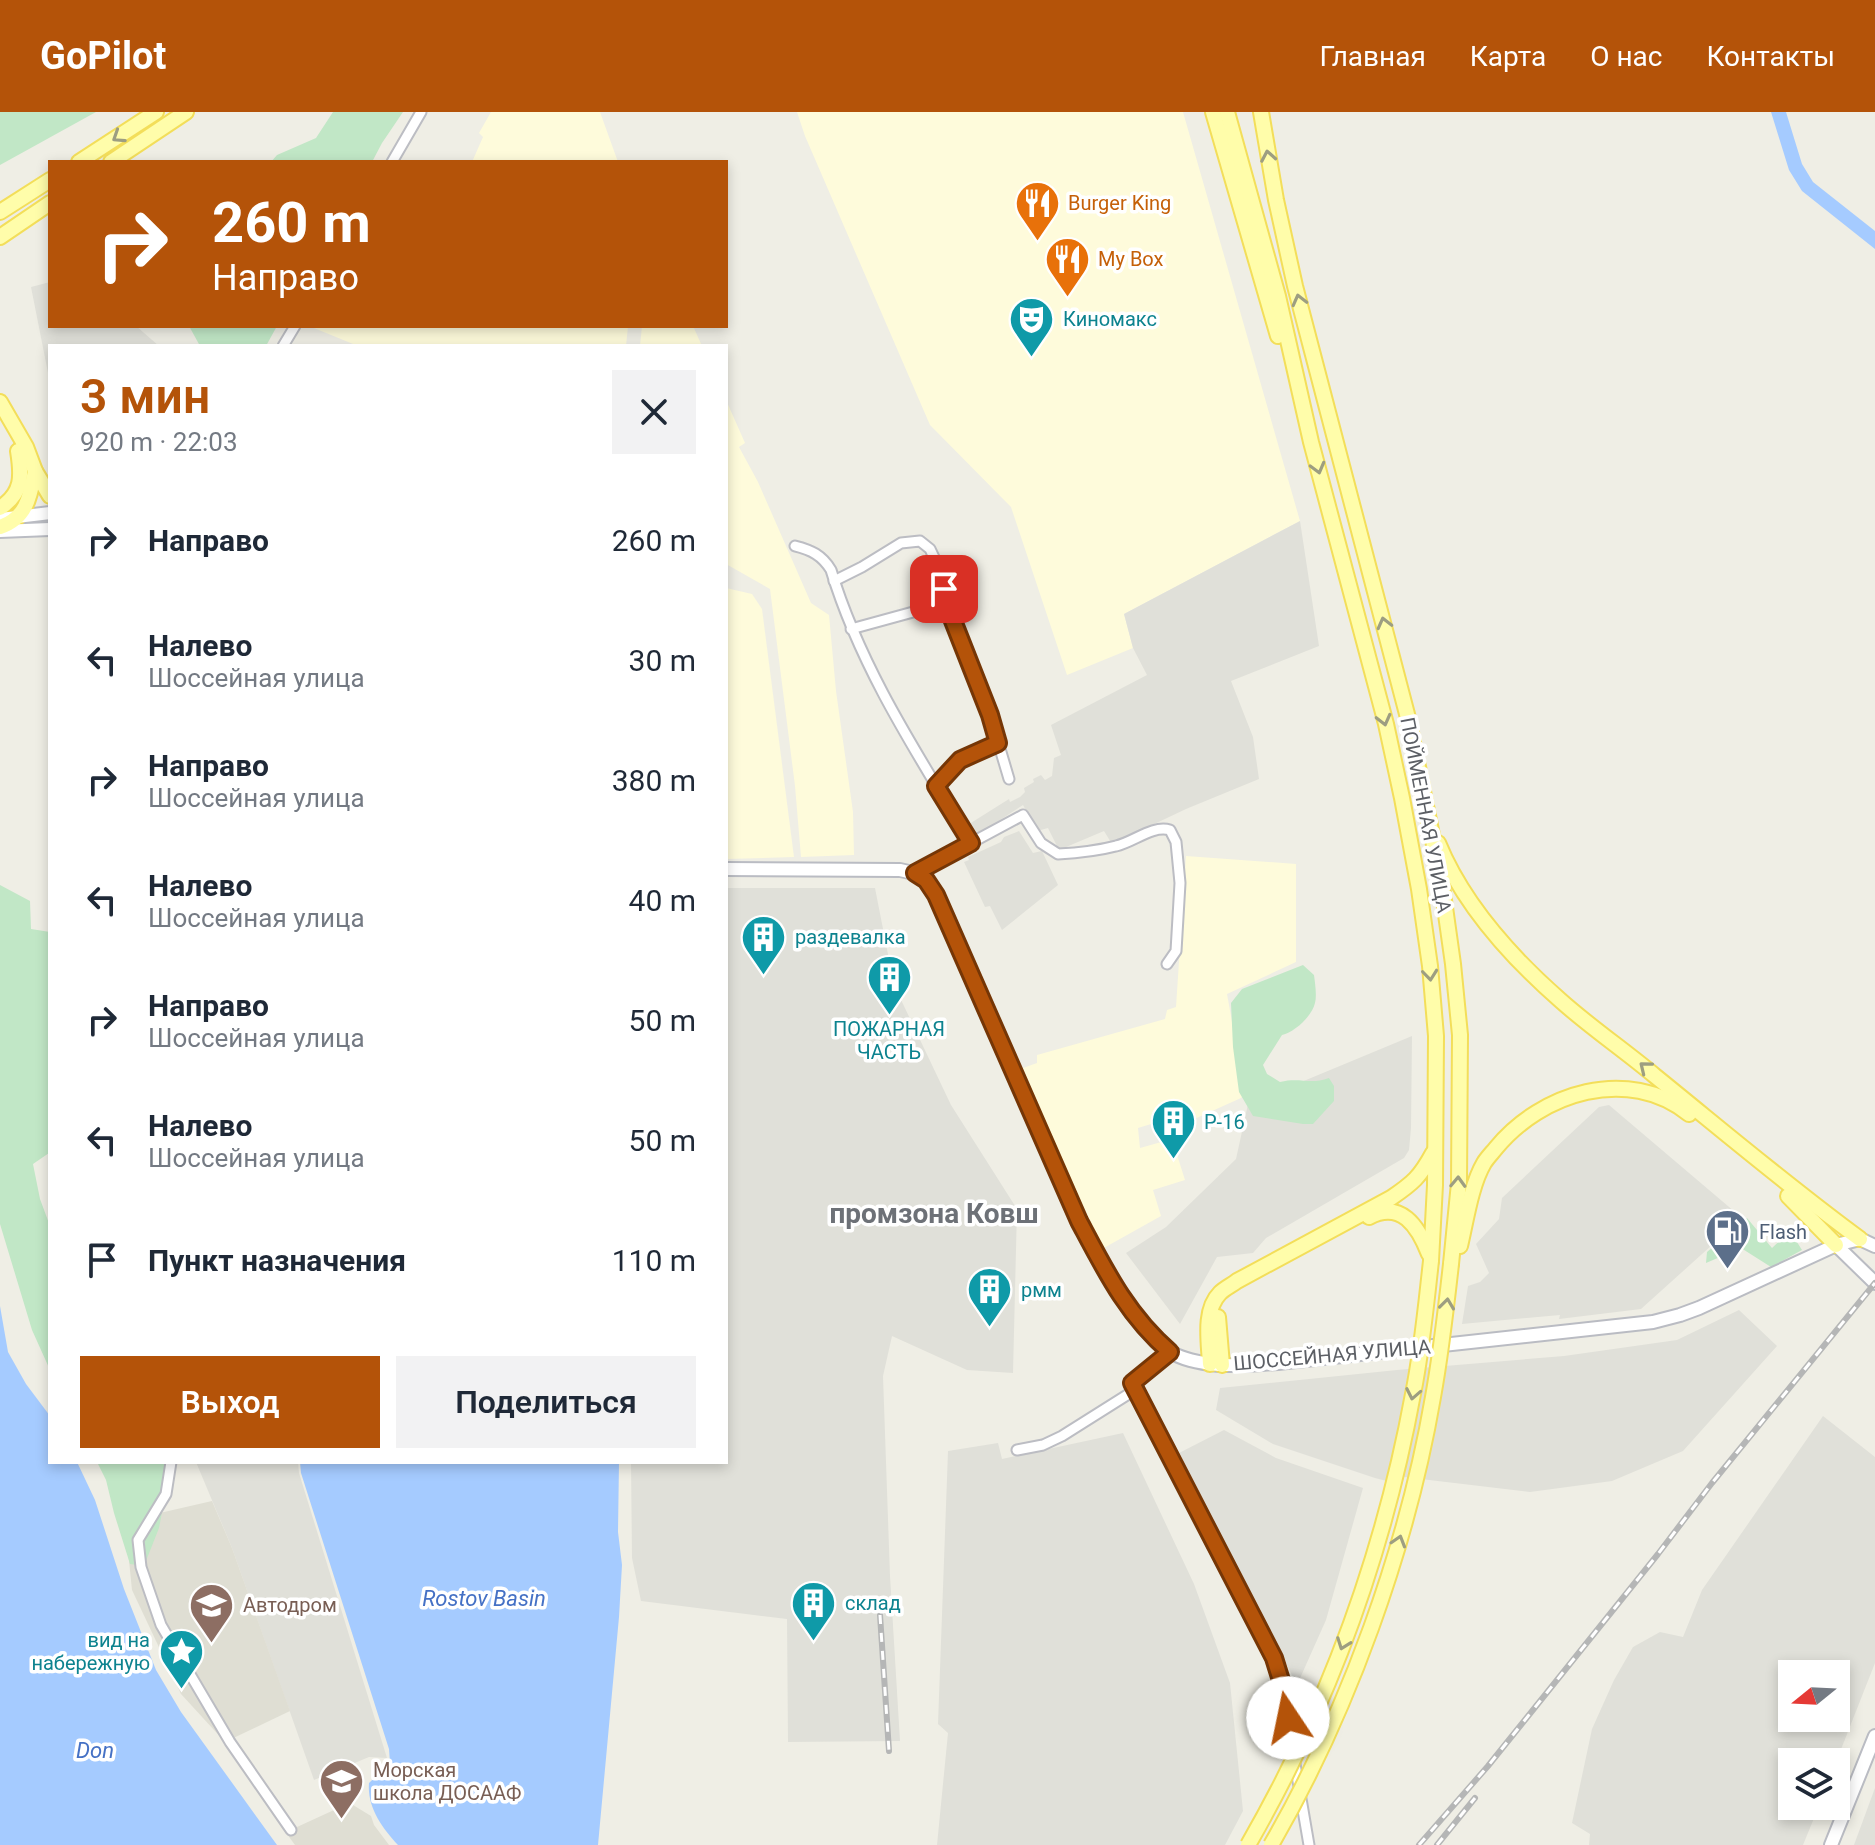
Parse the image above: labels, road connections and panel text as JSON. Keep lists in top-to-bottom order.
{
  "streets": {
    "main road": ["ПОЙМЕННАЯ УЛИЦА", "ШОССЕЙНАЯ УЛИЦА"]
  },
  "districts": ["промзона Ковш"],
  "water": ["Rostov Basin", "Don"],
  "places": {
    "restaurant": ["Burger King", "My Box"],
    "theatre": ["Киномакс"],
    "building": [
      "раздевалка",
      "ПОЖАРНАЯ ЧАСТЬ",
      "Р-16",
      "рмм",
      "склад"
    ],
    "fuel station": ["Flash"],
    "school or university": ["Автодром", "Морская школа ДОСААФ"],
    "place": ["вид на набережную"]
  },
  "north": "left",
  "page": {
    "header": "GoPilot",
    "nav": [
      "Главная",
      "Карта",
      "О нас",
      "Контакты"
    ],
    "turn": ["260 m", "Направо"],
    "heading": ["3 мин", "920 m · 22:03"],
    "list": [
      {
        "name": "Направо",
        "value": "260 m"
      },
      {
        "name": "Налево",
        "note": "Шоссейная улица",
        "value": "30 m"
      },
      {
        "name": "Направо",
        "note": "Шоссейная улица",
        "value": "380 m"
      },
      {
        "name": "Налево",
        "note": "Шоссейная улица",
        "value": "40 m"
      },
      {
        "name": "Направо",
        "note": "Шоссейная улица",
        "value": "50 m"
      },
      {
        "name": "Налево",
        "note": "Шоссейная улица",
        "value": "50 m"
      },
      {
        "name": "Пункт назначения",
        "value": "110 m"
      }
    ],
    "buttons": ["Выход", "Поделиться"]
  }
}
